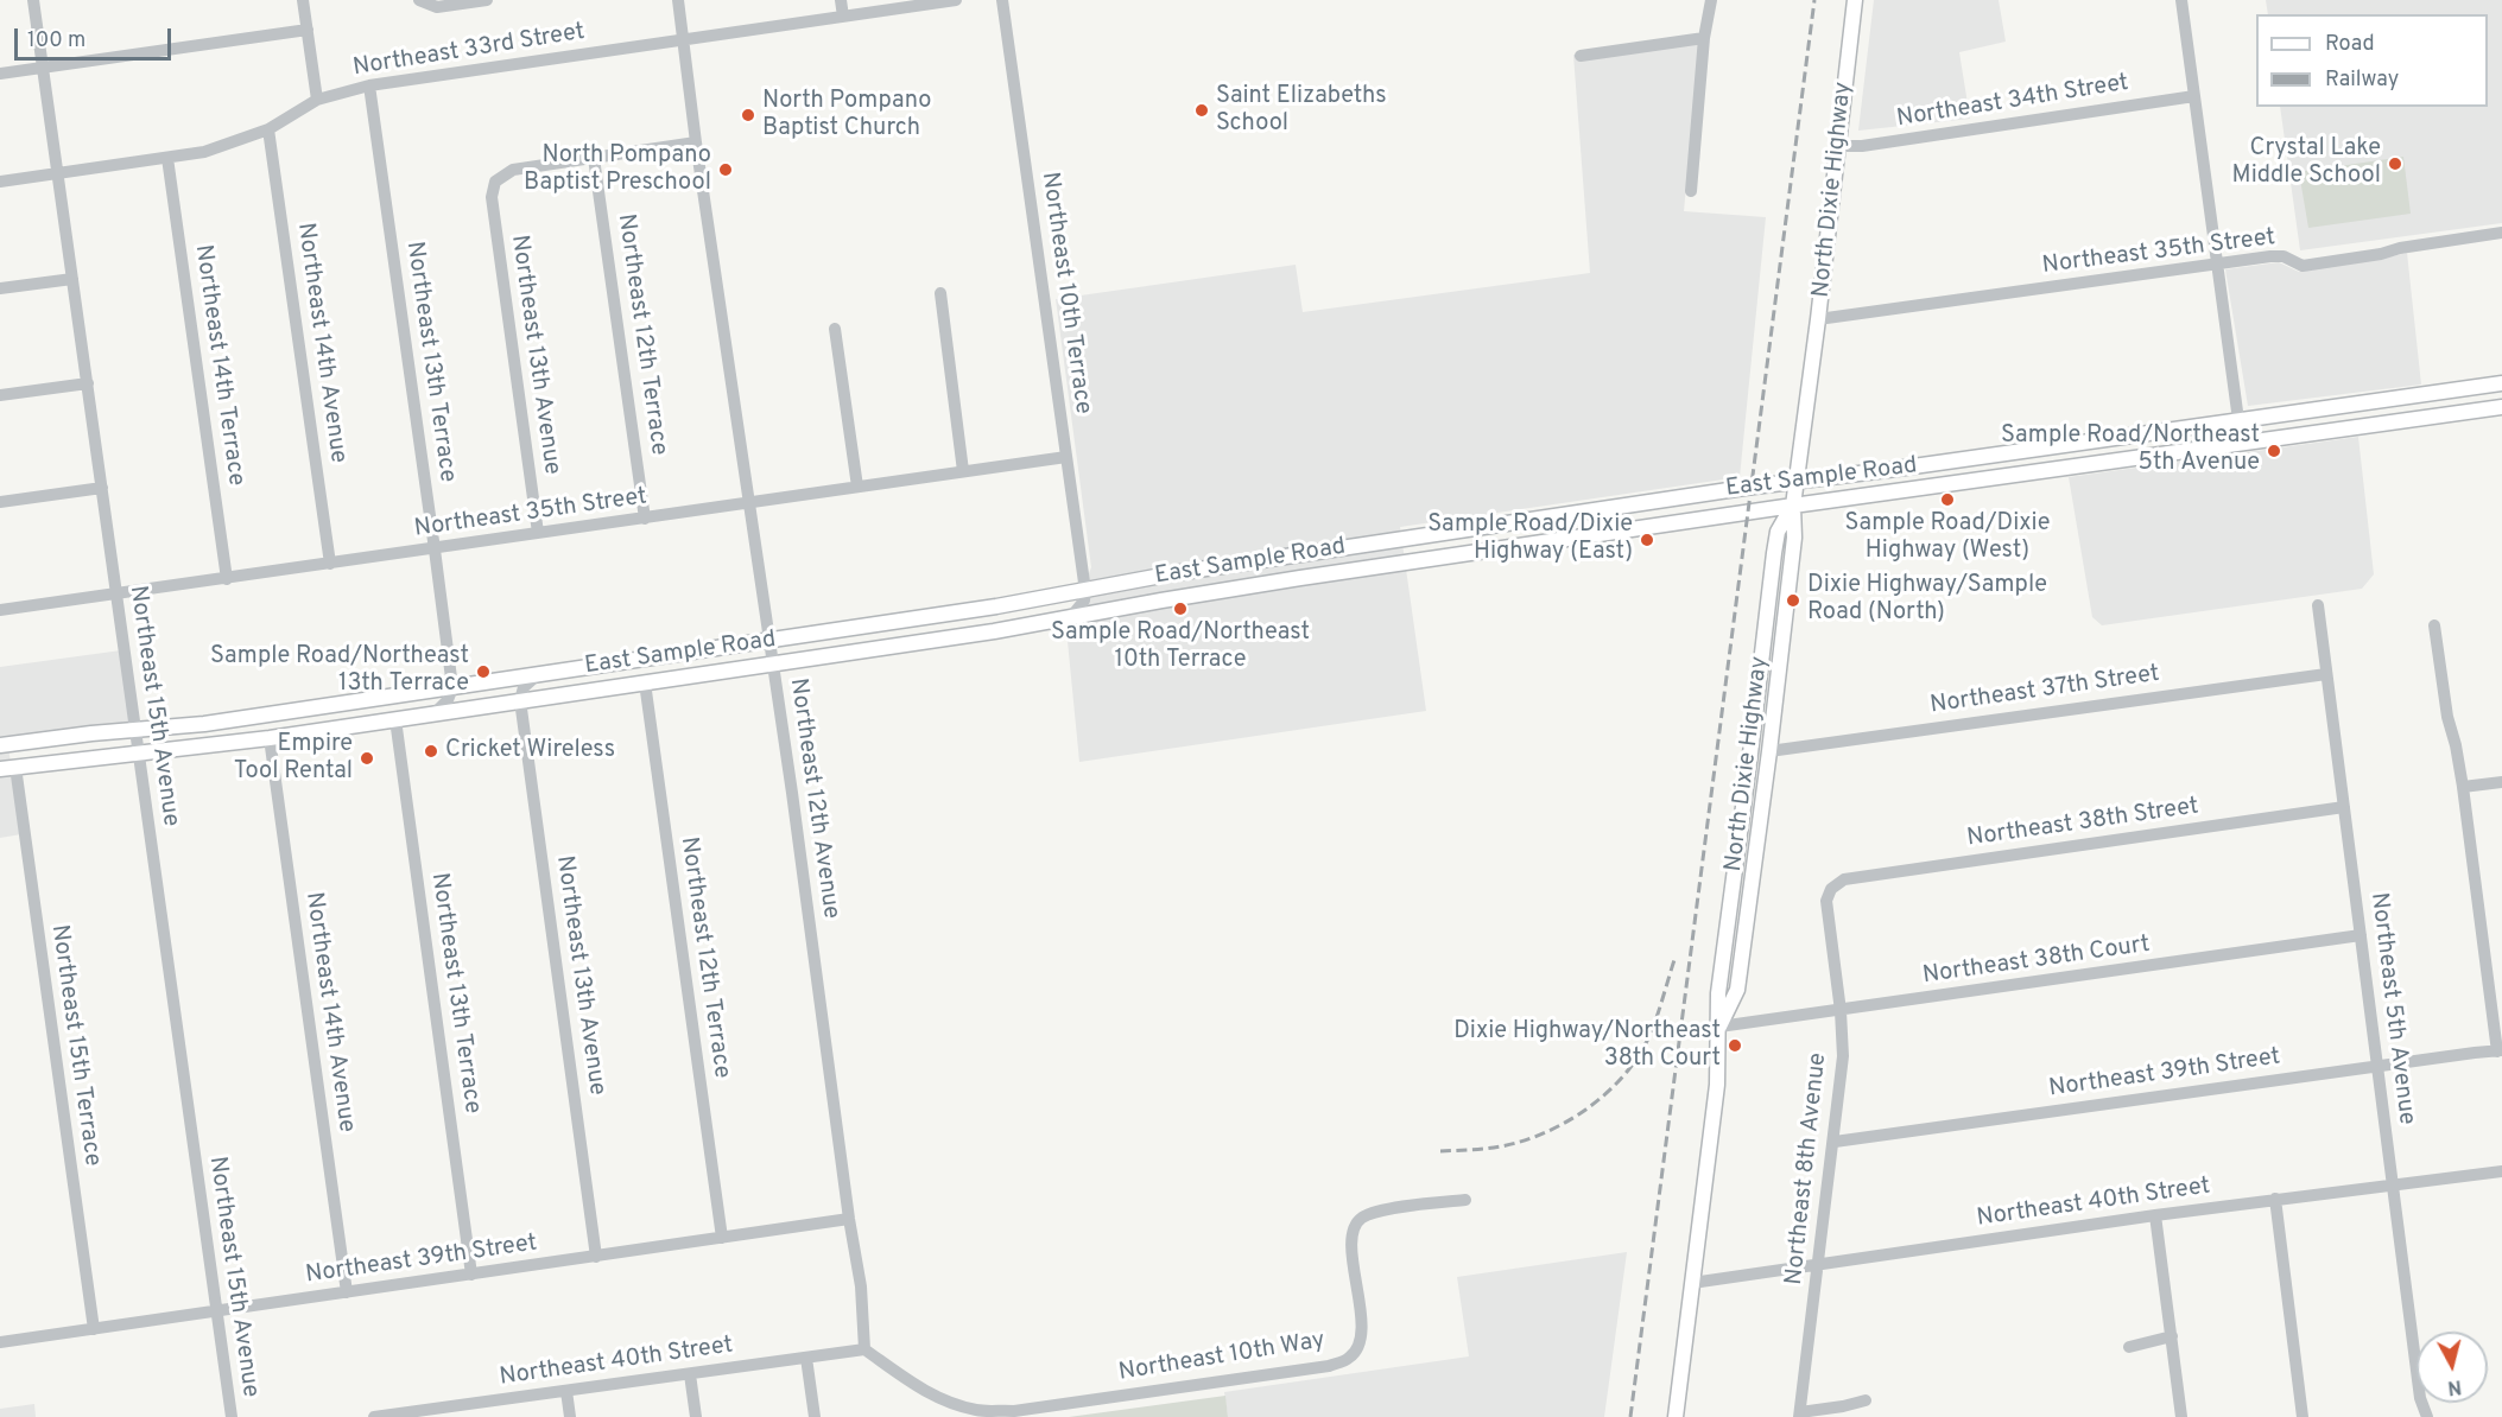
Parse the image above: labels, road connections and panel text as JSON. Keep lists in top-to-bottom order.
{
  "streets": {
    "main road": ["North Dixie Highway", "East Sample Road"],
    "street": [
      "Northeast 33rd Street",
      "Northeast 34th Street",
      "Northeast 35th Street",
      "Northeast 10th Terrace",
      "Northeast 12th Terrace",
      "Northeast 14th Avenue",
      "Northeast 13th Avenue",
      "Northeast 13th Terrace",
      "Northeast 14th Terrace",
      "Northeast 37th Street",
      "Northeast 15th Avenue",
      "Northeast 12th Avenue",
      "Northeast 38th Street",
      "Northeast 38th Court",
      "Northeast 5th Avenue",
      "Northeast 15th Terrace",
      "Northeast 39th Street",
      "Northeast 8th Avenue",
      "Northeast 40th Street",
      "Northeast 10th Way"
    ]
  },
  "crossings": [
    ["Northeast 33rd Street", "Northeast 14th Avenue"],
    ["Northeast 33rd Street", "Northeast 13th Terrace"],
    ["Northeast 33rd Street", "Northeast 14th Terrace"],
    ["Northeast 33rd Street", "Northeast 15th Avenue"],
    ["Northeast 33rd Street", "Northeast 12th Avenue"],
    ["Northeast 34th Street", "North Dixie Highway"],
    ["North Dixie Highway", "Northeast 35th Street"],
    ["North Dixie Highway", "East Sample Road"],
    ["North Dixie Highway", "Northeast 37th Street"],
    ["North Dixie Highway", "Northeast 38th Court"],
    ["North Dixie Highway", "Northeast 40th Street"],
    ["Northeast 35th Street", "Northeast 10th Terrace"],
    ["Northeast 35th Street", "Northeast 12th Terrace"],
    ["Northeast 35th Street", "Northeast 14th Avenue"],
    ["Northeast 35th Street", "Northeast 13th Avenue"],
    ["Northeast 35th Street", "Northeast 13th Terrace"],
    ["Northeast 35th Street", "Northeast 14th Terrace"],
    ["Northeast 35th Street", "Northeast 15th Avenue"],
    ["Northeast 35th Street", "Northeast 12th Avenue"],
    ["Northeast 10th Terrace", "East Sample Road"],
    ["Northeast 12th Terrace", "Northeast 13th Avenue"],
    ["Northeast 12th Terrace", "East Sample Road"],
    ["Northeast 12th Terrace", "Northeast 39th Street"],
    ["Northeast 14th Avenue", "East Sample Road"],
    ["Northeast 14th Avenue", "Northeast 39th Street"],
    ["Northeast 13th Avenue", "East Sample Road"],
    ["Northeast 13th Avenue", "Northeast 39th Street"],
    ["Northeast 13th Terrace", "East Sample Road"],
    ["Northeast 13th Terrace", "Northeast 39th Street"],
    ["East Sample Road", "Northeast 15th Avenue"],
    ["East Sample Road", "Northeast 12th Avenue"],
    ["East Sample Road", "Northeast 15th Terrace"],
    ["Northeast 37th Street", "Northeast 5th Avenue"],
    ["Northeast 15th Avenue", "Northeast 39th Street"],
    ["Northeast 12th Avenue", "Northeast 39th Street"],
    ["Northeast 12th Avenue", "Northeast 40th Street"],
    ["Northeast 12th Avenue", "Northeast 10th Way"],
    ["Northeast 38th Street", "Northeast 5th Avenue"],
    ["Northeast 38th Street", "Northeast 8th Avenue"],
    ["Northeast 38th Court", "Northeast 5th Avenue"],
    ["Northeast 38th Court", "Northeast 8th Avenue"],
    ["Northeast 5th Avenue", "Northeast 39th Street"],
    ["Northeast 5th Avenue", "Northeast 40th Street"],
    ["Northeast 15th Terrace", "Northeast 39th Street"],
    ["Northeast 39th Street", "Northeast 8th Avenue"],
    ["Northeast 8th Avenue", "Northeast 40th Street"],
    ["Northeast 40th Street", "Northeast 10th Way"]
  ],
  "places": [
    "Saint Elizabeths School",
    "North Pompano Baptist Church",
    "Crystal Lake Middle School",
    "North Pompano Baptist Preschool",
    "Sample Road/Northeast 5th Avenue",
    "Sample Road/Dixie Highway (West)",
    "Sample Road/Dixie Highway (East)",
    "Dixie Highway/Sample Road (North)",
    "Sample Road/Northeast 10th Terrace",
    "Sample Road/Northeast 13th Terrace",
    "Cricket Wireless",
    "Empire Tool Rental",
    "Dixie Highway/Northeast 38th Court"
  ],
  "legend": ["Road", "Railway"],
  "scale_bar": "100 m",
  "north": "bottom"
}
